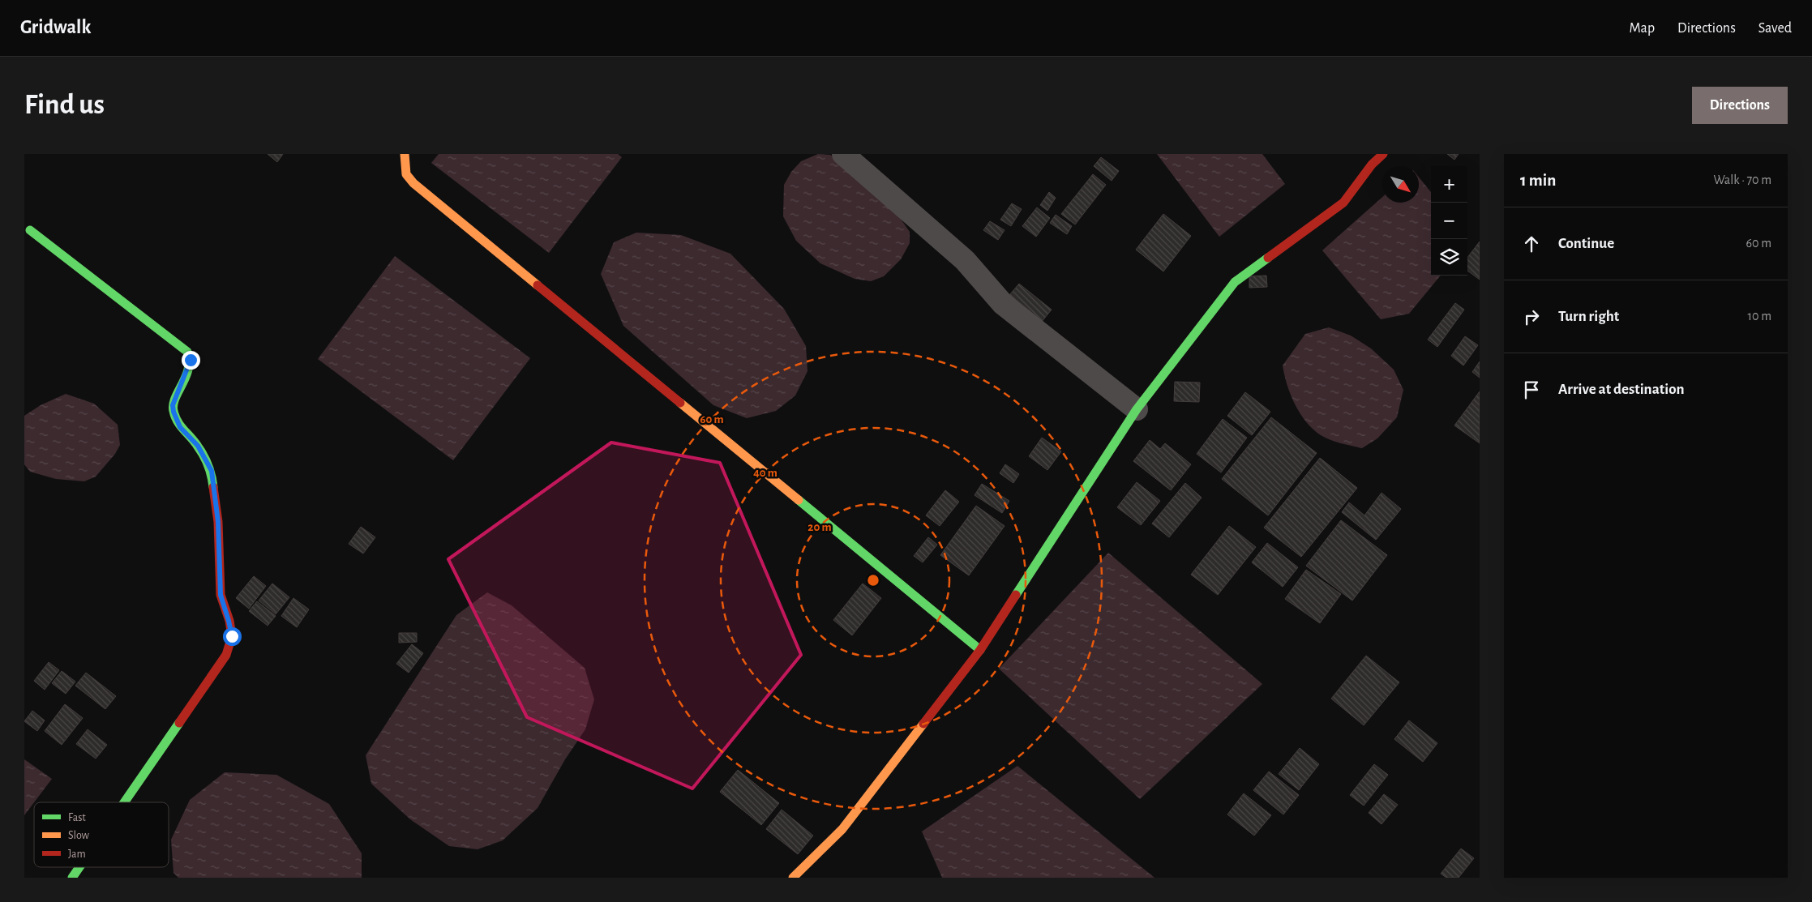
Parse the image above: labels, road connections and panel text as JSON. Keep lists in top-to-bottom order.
{
  "legend": ["Fast", "Slow", "Jam"],
  "north": "bottom right",
  "page": {
    "header": "Gridwalk",
    "nav": ["Map", "Directions", "Saved"],
    "buttons": "Directions",
    "title": "Find us",
    "heading": ["1 min", "Walk · 70 m"],
    "map_buttons": ["+", "−"],
    "list": [
      ["Continue", "60 m"],
      ["Turn right", "10 m"],
      "Arrive at destination"
    ]
  },
  "rings": ["60 m", "40 m", "20 m"]
}
